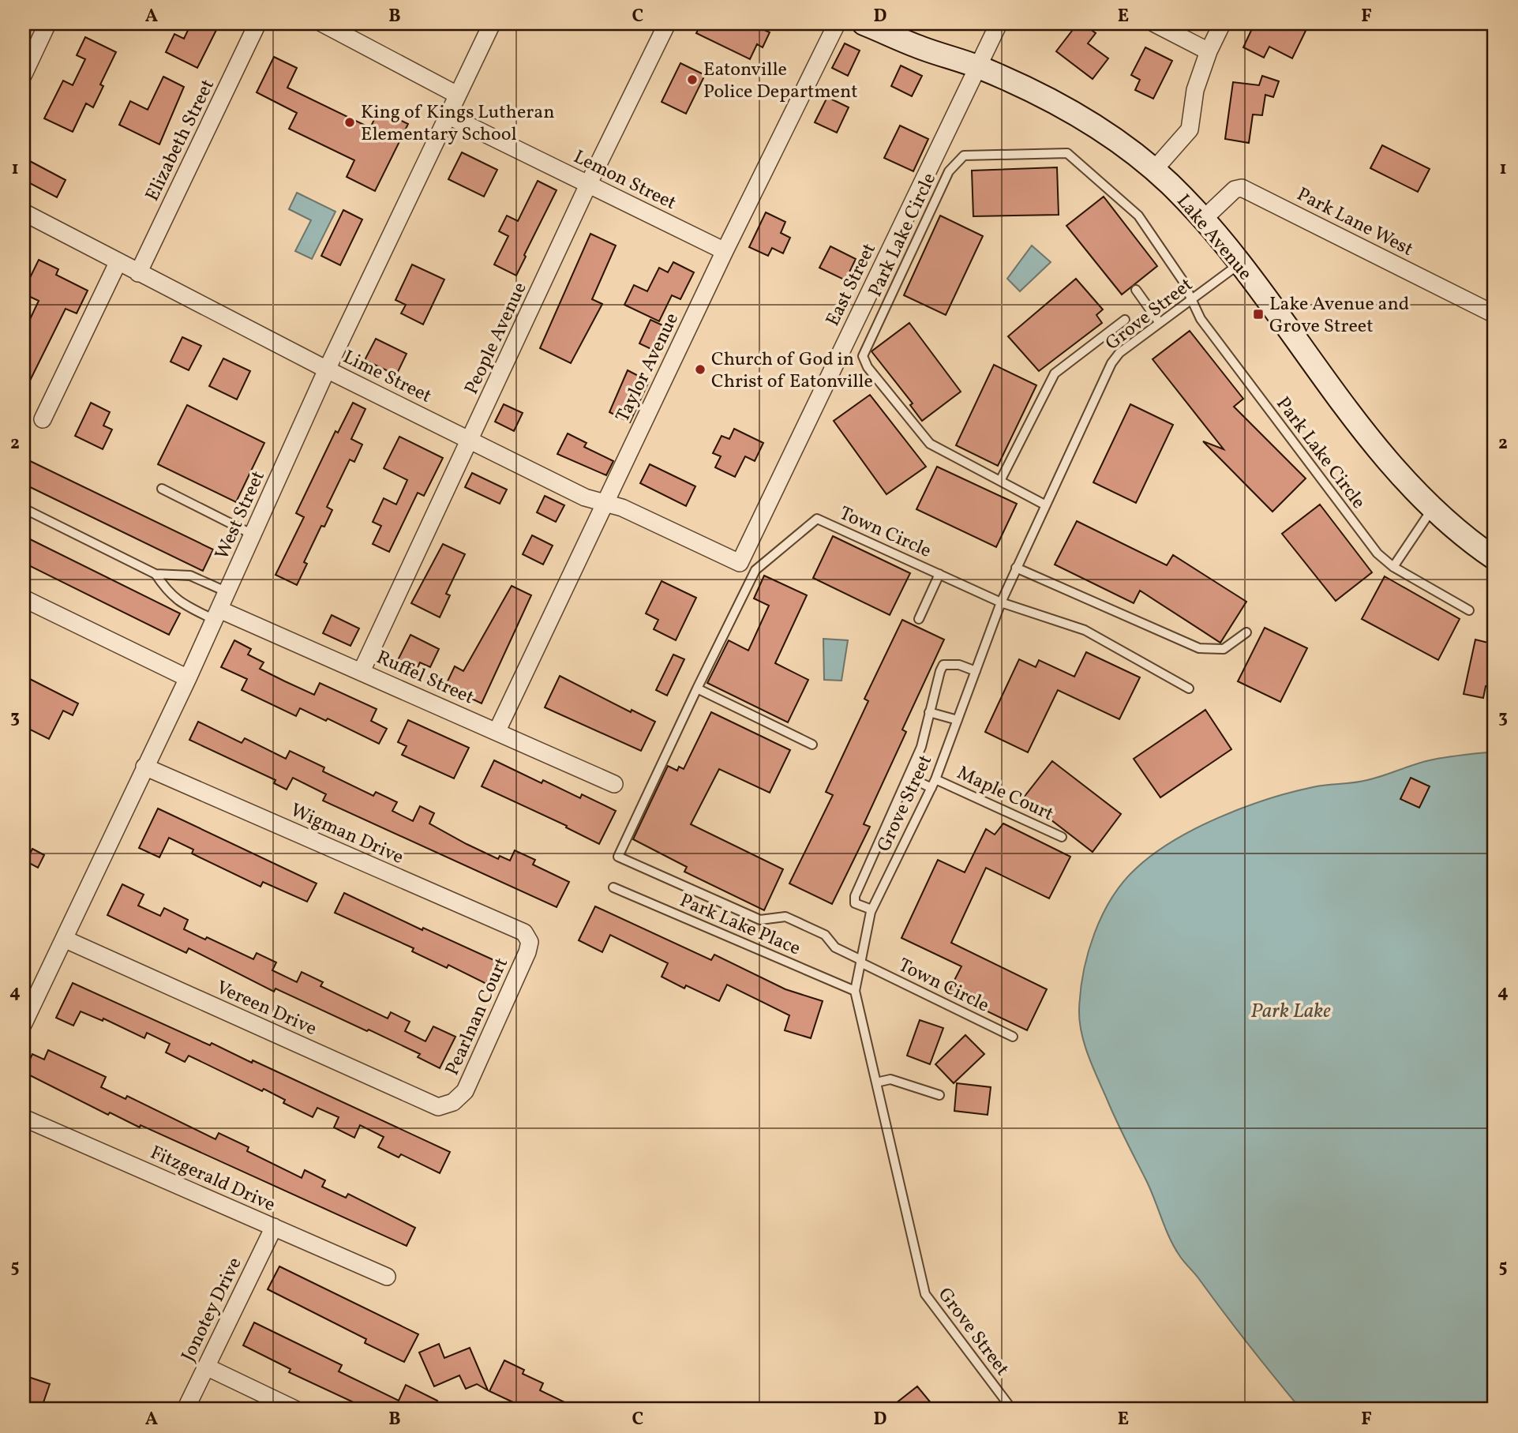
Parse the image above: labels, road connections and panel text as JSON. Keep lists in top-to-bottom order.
{
  "streets": {
    "main road": ["Lake Avenue"],
    "street": [
      "Elizabeth Street",
      "Lemon Street",
      "Park Lane West",
      "East Street",
      "People Avenue",
      "Taylor Avenue",
      "Lime Street",
      "West Street",
      "Ruffel Street",
      "Wigman Drive",
      "Vereen Drive",
      "Pearlnan Court",
      "Fitzgerald Drive",
      "Jonotey Drive"
    ],
    "lane": [
      "Park Lake Circle",
      "Grove Street",
      "Town Circle",
      "Maple Court",
      "Park Lake Place"
    ]
  },
  "crossings": [
    ["Elizabeth Street", "Lime Street"],
    ["Lemon Street", "People Avenue"],
    ["Lemon Street", "Taylor Avenue"],
    ["Lemon Street", "West Street"],
    ["Park Lane West", "Lake Avenue"],
    ["Park Lake Circle", "Grove Street"],
    ["Lake Avenue", "East Street"],
    ["Lake Avenue", "Grove Street"],
    ["East Street", "Lime Street"],
    ["Grove Street", "Town Circle"],
    ["Grove Street", "Maple Court"],
    ["Grove Street", "Park Lake Place"],
    ["People Avenue", "Lime Street"],
    ["People Avenue", "Ruffel Street"],
    ["Taylor Avenue", "Lime Street"],
    ["Taylor Avenue", "Ruffel Street"],
    ["Lime Street", "West Street"],
    ["West Street", "Ruffel Street"],
    ["West Street", "Wigman Drive"],
    ["West Street", "Vereen Drive"],
    ["Wigman Drive", "Pearlnan Court"],
    ["Vereen Drive", "Pearlnan Court"],
    ["Fitzgerald Drive", "Jonotey Drive"]
  ],
  "water": ["Park Lake"],
  "places": {
    "other": ["Eatonville Police Department", "King of Kings Lutheran Elementary School", "Church of God in Christ of Eatonville"],
    "transit": ["Lake Avenue and Grove Street"]
  },
  "grid": {
    "columns": [
      "A",
      "B",
      "C",
      "D",
      "E",
      "F"
    ],
    "rows": [
      "1",
      "2",
      "3",
      "4",
      "5"
    ]
  }
}
